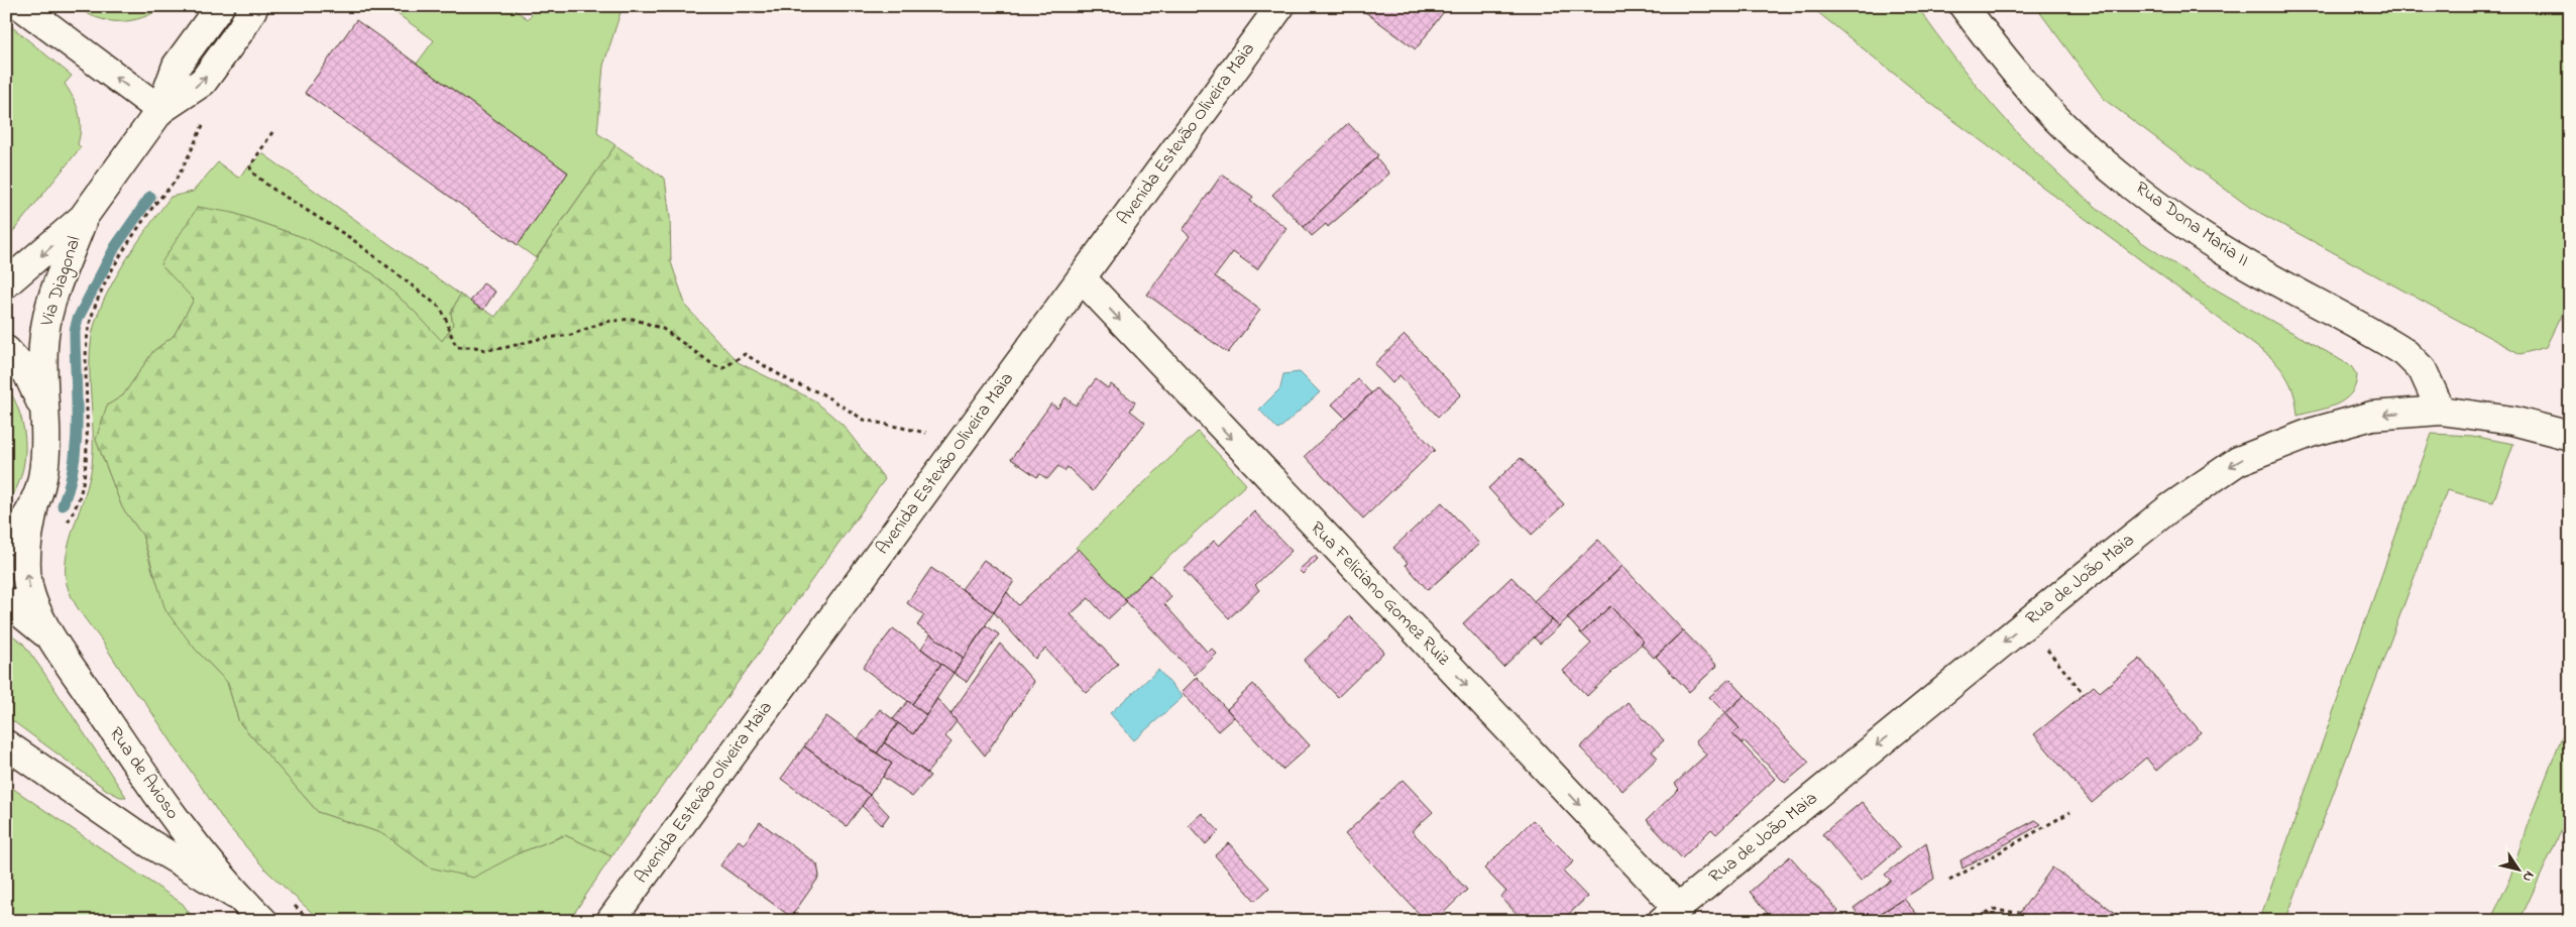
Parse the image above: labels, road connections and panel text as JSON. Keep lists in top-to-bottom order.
{
  "streets": {
    "street": [
      "Avenida Estevão Oliveira Maia",
      "Rua Dona Maria II",
      "Via Diagonal",
      "Rua de João Maia",
      "Rua Feliciano Gomez Ruiz",
      "Rua de Avioso"
    ]
  },
  "crossings": [
    ["Avenida Estevão Oliveira Maia", "Rua Feliciano Gomez Ruiz"],
    ["Rua Dona Maria II", "Rua de João Maia"],
    ["Via Diagonal", "Rua de Avioso"],
    ["Rua de João Maia", "Rua Feliciano Gomez Ruiz"]
  ],
  "one_way": ["Rua de João Maia", "Rua Feliciano Gomez Ruiz"],
  "north": "bottom right"
}
